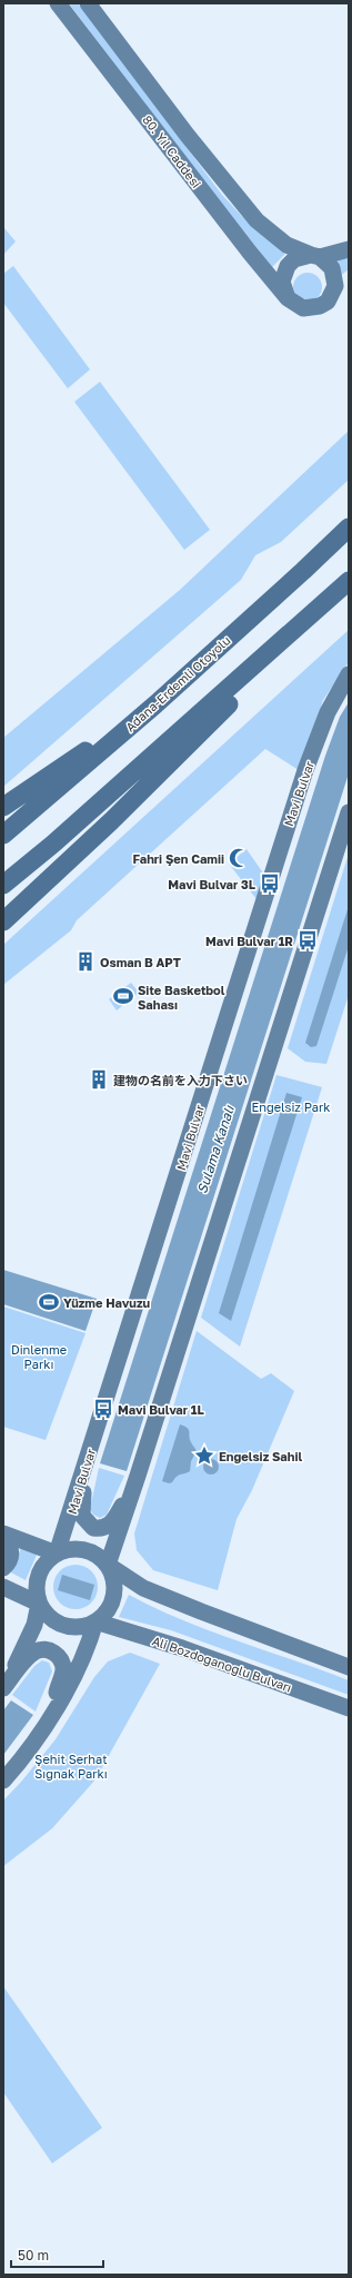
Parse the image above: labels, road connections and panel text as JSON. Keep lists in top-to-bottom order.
{
  "streets": {
    "highway": ["Adana-Erdemli Otoyolu"],
    "main road": ["80. Yıl Caddesi", "Mavi Bulvar", "Ali Bozdoğanoğlu Bulvarı"]
  },
  "crossings": [
    ["Mavi Bulvar", "Ali Bozdoğanoğlu Bulvarı"]
  ],
  "water": ["Sulama Kanalı"],
  "parks": ["Engelsiz Park", "Dinlenme Parkı", "Şehit Serhat Sığnak Parkı"],
  "places": {
    "mosque": ["Fahri Şen Camii"],
    "bus stop": ["Mavi Bulvar 3L", "Mavi Bulvar 1R", "Mavi Bulvar 1L"],
    "building": ["Osman B APT", "建物の名前を入力下さい"],
    "sports": ["Site Basketbol Sahası", "Yüzme Havuzu"],
    "place": ["Engelsiz Sahil"]
  },
  "scale_bar": "50 m"
}
